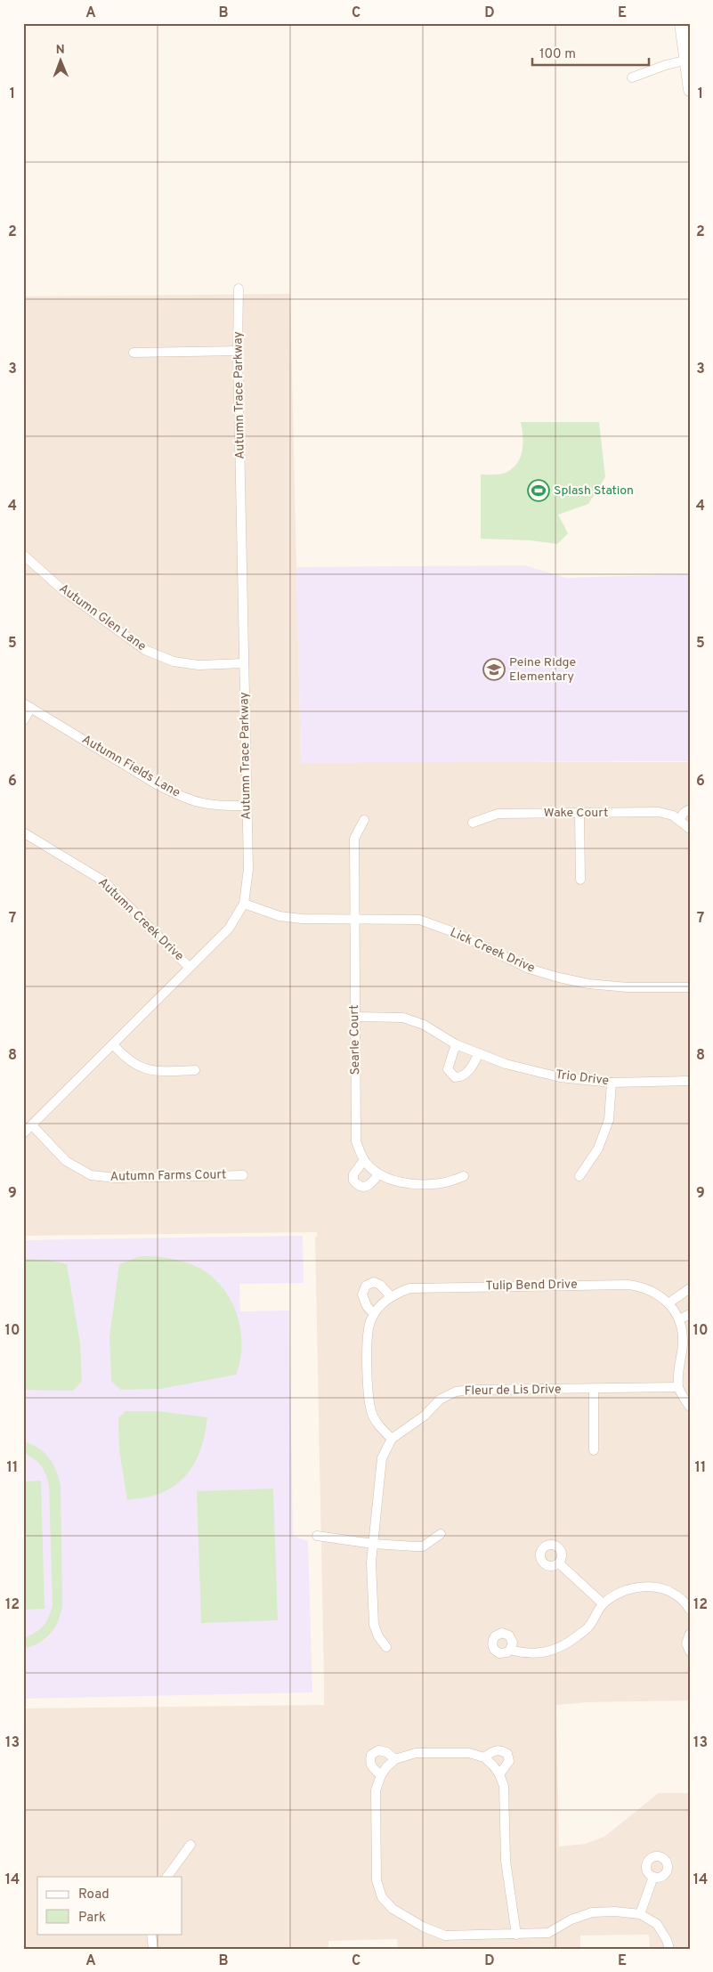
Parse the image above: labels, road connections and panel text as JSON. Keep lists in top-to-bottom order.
{
  "streets": {
    "street": [
      "Autumn Trace Parkway",
      "Autumn Glen Lane",
      "Autumn Fields Lane",
      "Wake Court",
      "Autumn Creek Drive",
      "Lick Creek Drive",
      "Searle Court",
      "Trio Drive",
      "Autumn Farms Court",
      "Tulip Bend Drive",
      "Fleur de Lis Drive"
    ]
  },
  "crossings": [
    ["Autumn Trace Parkway", "Autumn Glen Lane"],
    ["Autumn Trace Parkway", "Autumn Fields Lane"],
    ["Autumn Trace Parkway", "Autumn Creek Drive"],
    ["Autumn Trace Parkway", "Lick Creek Drive"],
    ["Autumn Trace Parkway", "Autumn Farms Court"],
    ["Lick Creek Drive", "Searle Court"],
    ["Searle Court", "Trio Drive"],
    ["Tulip Bend Drive", "Fleur de Lis Drive"]
  ],
  "places": {
    "sports": ["Splash Station"],
    "school or university": ["Peine Ridge Elementary"]
  },
  "legend": ["Road", "Park"],
  "scale_bar": "100 m",
  "north": "top",
  "grid": {
    "columns": [
      "A",
      "B",
      "C",
      "D",
      "E"
    ],
    "rows": [
      "1",
      "2",
      "3",
      "4",
      "5",
      "6",
      "7",
      "8",
      "9",
      "10",
      "11",
      "12",
      "13",
      "14"
    ]
  }
}
